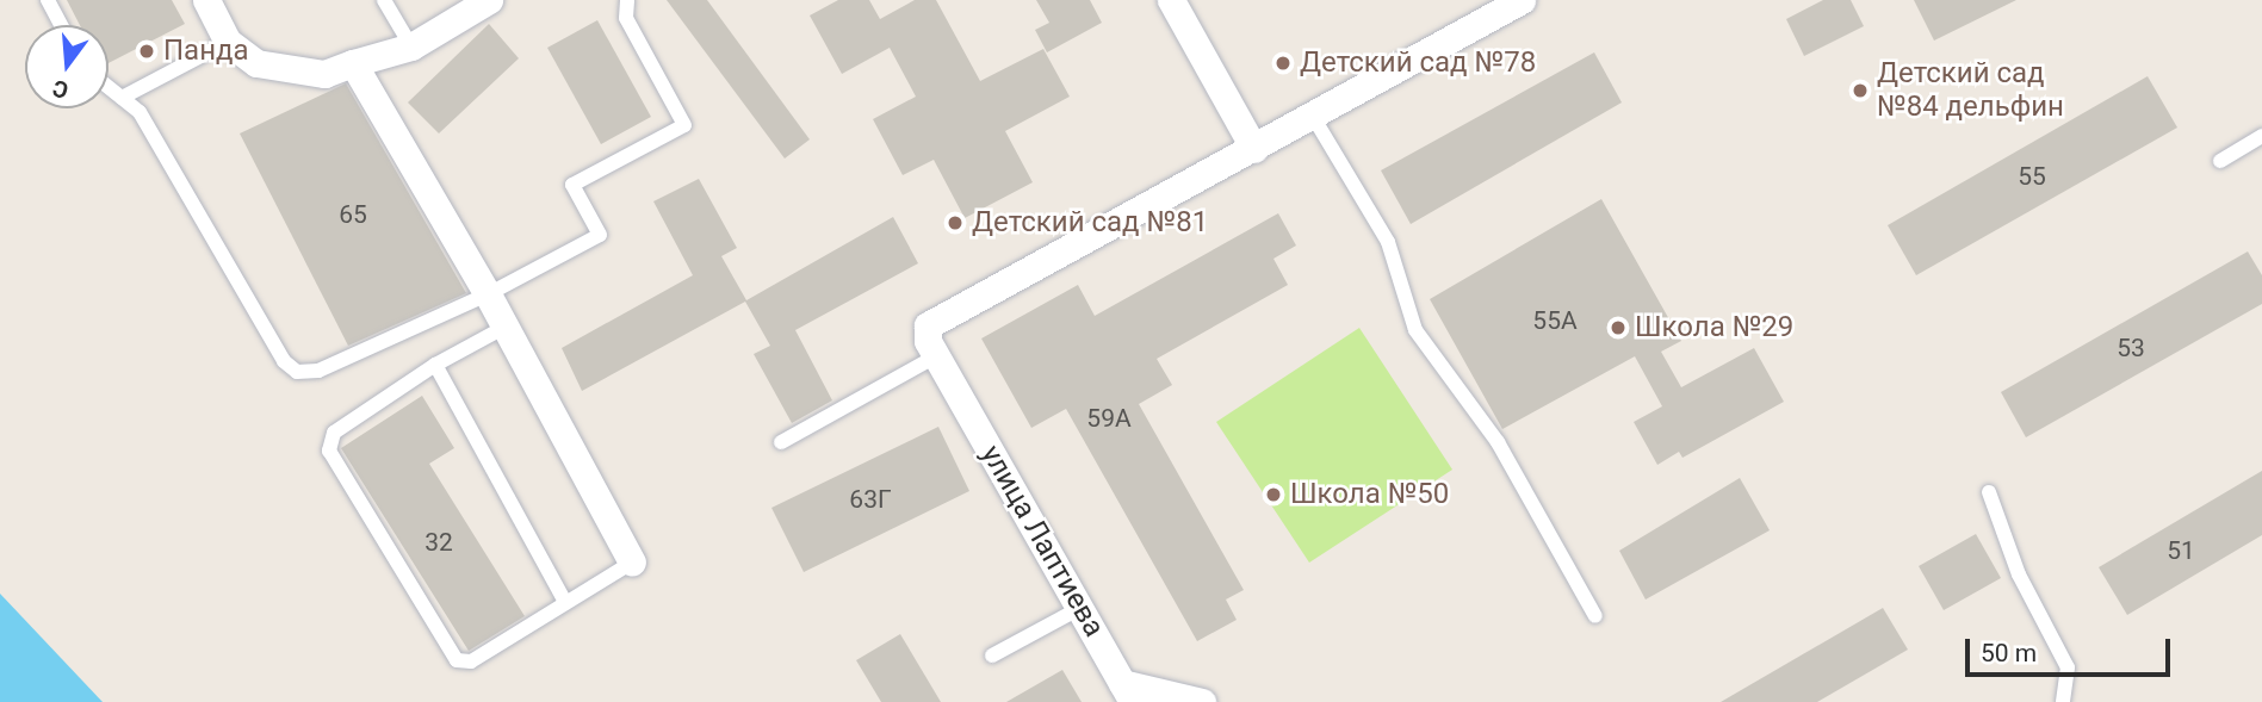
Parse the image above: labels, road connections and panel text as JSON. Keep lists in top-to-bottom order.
{
  "streets": {
    "street": ["улица Лаптиева"]
  },
  "places": [
    "Панда",
    "Детский сад №78",
    "Детский сад №84 дельфин",
    "Детский сад №81",
    "Школа №29",
    "Школа №50"
  ],
  "house_numbers": [
    "55",
    "65",
    "55А",
    "53",
    "59А",
    "63Г",
    "32",
    "51"
  ],
  "scale_bar": "50 m",
  "north": "bottom"
}
